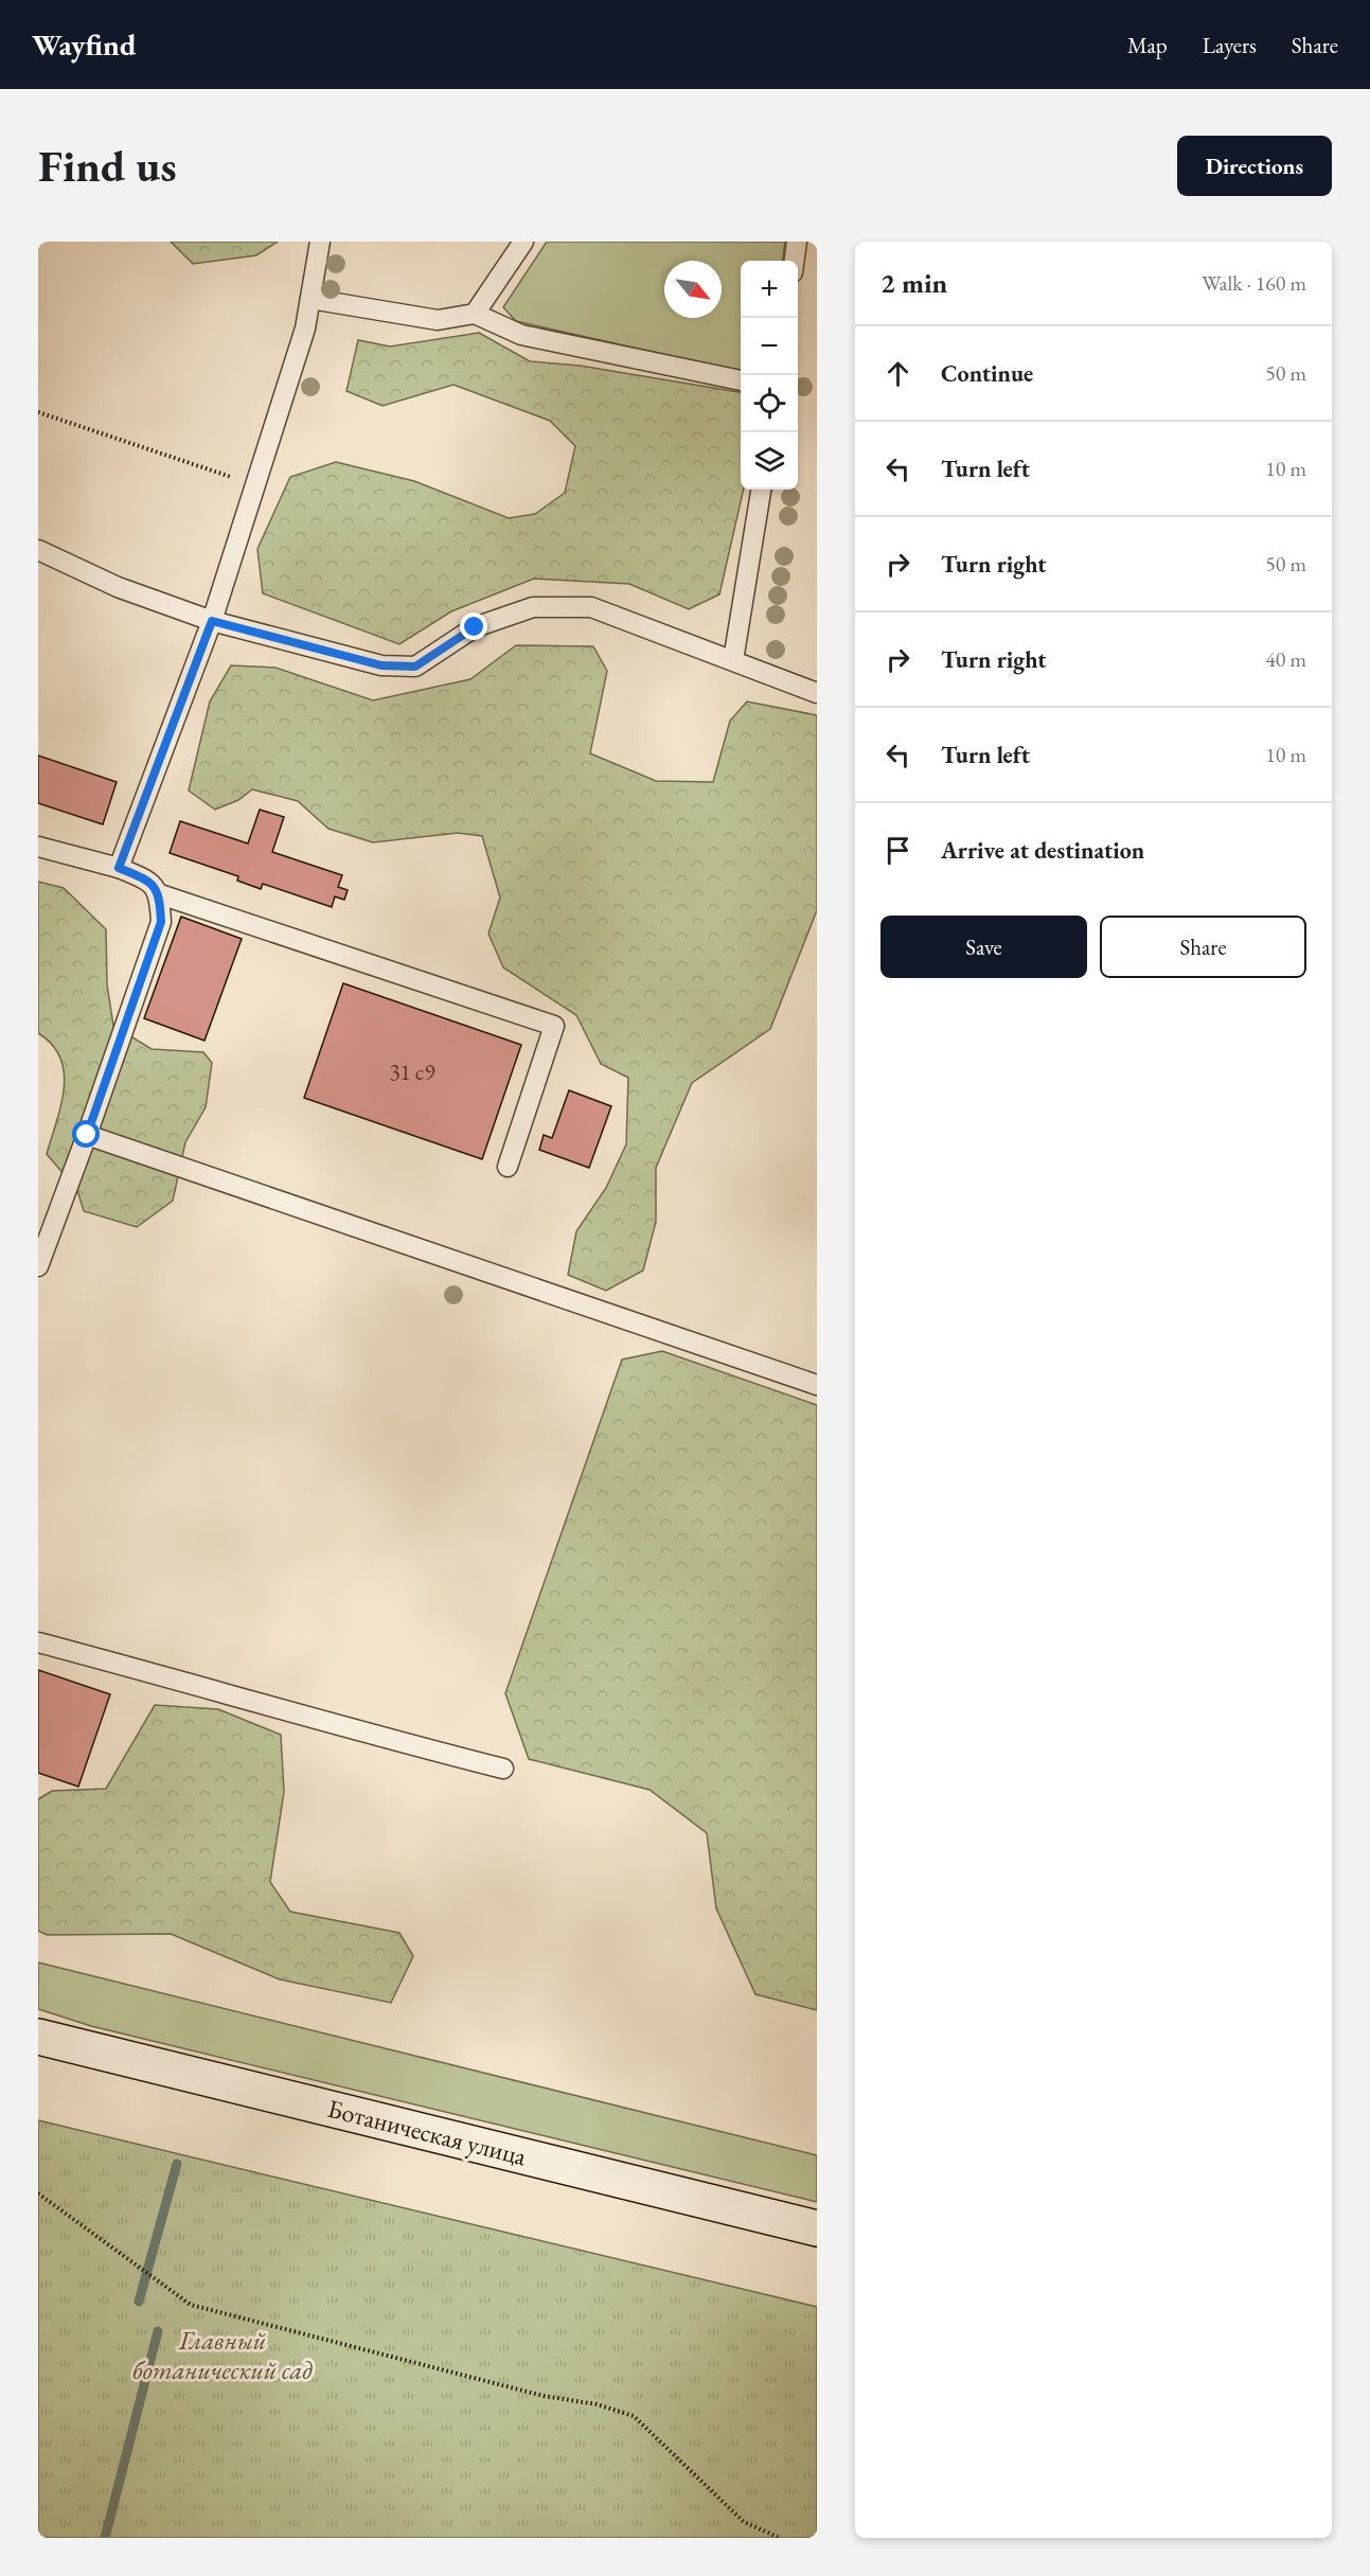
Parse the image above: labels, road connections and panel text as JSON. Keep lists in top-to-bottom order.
{
  "streets": {
    "main road": ["Ботаническая улица"]
  },
  "parks": ["Главный ботанический сад"],
  "house_numbers": ["31 с9"],
  "north": "bottom right",
  "page": {
    "header": "Wayfind",
    "nav": ["Map", "Layers", "Share"],
    "buttons": [
      "Directions",
      ["Save", "Share"]
    ],
    "title": "Find us",
    "heading": ["2 min", "Walk · 160 m"],
    "map_buttons": ["+", "−"],
    "list": [
      ["Continue", "50 m"],
      ["Turn left", "10 m"],
      ["Turn right", "50 m"],
      ["Turn right", "40 m"],
      ["Turn left", "10 m"],
      "Arrive at destination"
    ]
  }
}
